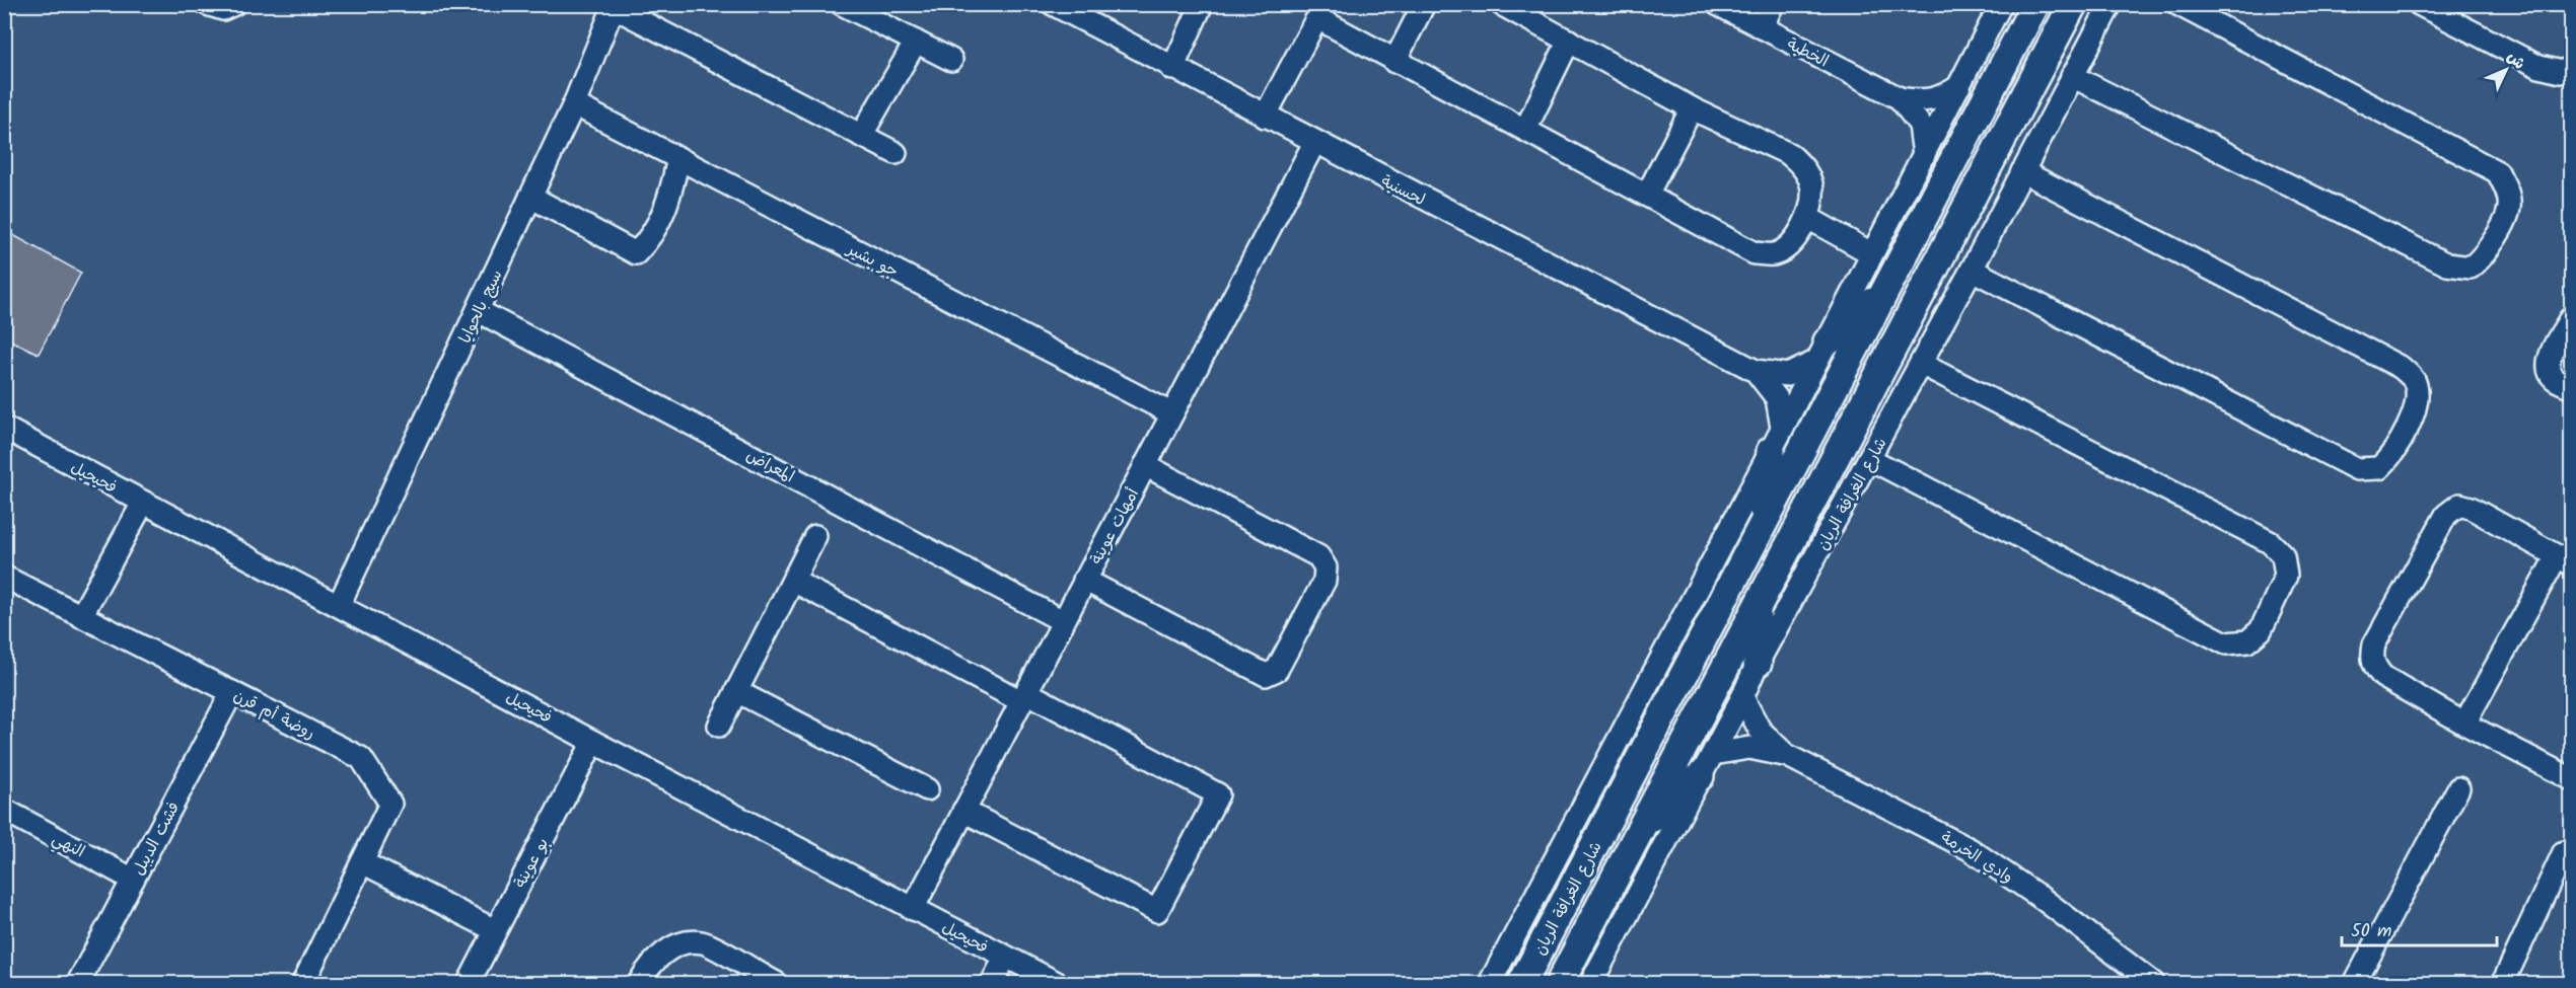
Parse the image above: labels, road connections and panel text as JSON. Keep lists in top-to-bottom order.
{
  "streets": {
    "main road": ["شارع الغرافة الريان"],
    "street": [
      "الخطية",
      "لحسنية",
      "جو بشير",
      "سيج بالحوايا",
      "المعراض",
      "فحيحيل",
      "أمهات عوينة",
      "روضة أم قرن",
      "فشت الديبل",
      "النهي",
      "وادي الخرمة",
      "بو عوينة"
    ]
  },
  "crossings": [
    ["الخطية", "شارع الغرافة الريان"],
    ["لحسنية", "شارع الغرافة الريان"],
    ["لحسنية", "أمهات عوينة"],
    ["جو بشير", "سيج بالحوايا"],
    ["جو بشير", "أمهات عوينة"],
    ["سيج بالحوايا", "المعراض"],
    ["سيج بالحوايا", "فحيحيل"],
    ["المعراض", "أمهات عوينة"],
    ["فحيحيل", "أمهات عوينة"],
    ["فحيحيل", "بو عوينة"],
    ["شارع الغرافة الريان", "وادي الخرمة"],
    ["روضة أم قرن", "فشت الديبل"],
    ["فشت الديبل", "النهي"]
  ],
  "scale_bar": "50 m",
  "north": "top right"
}
